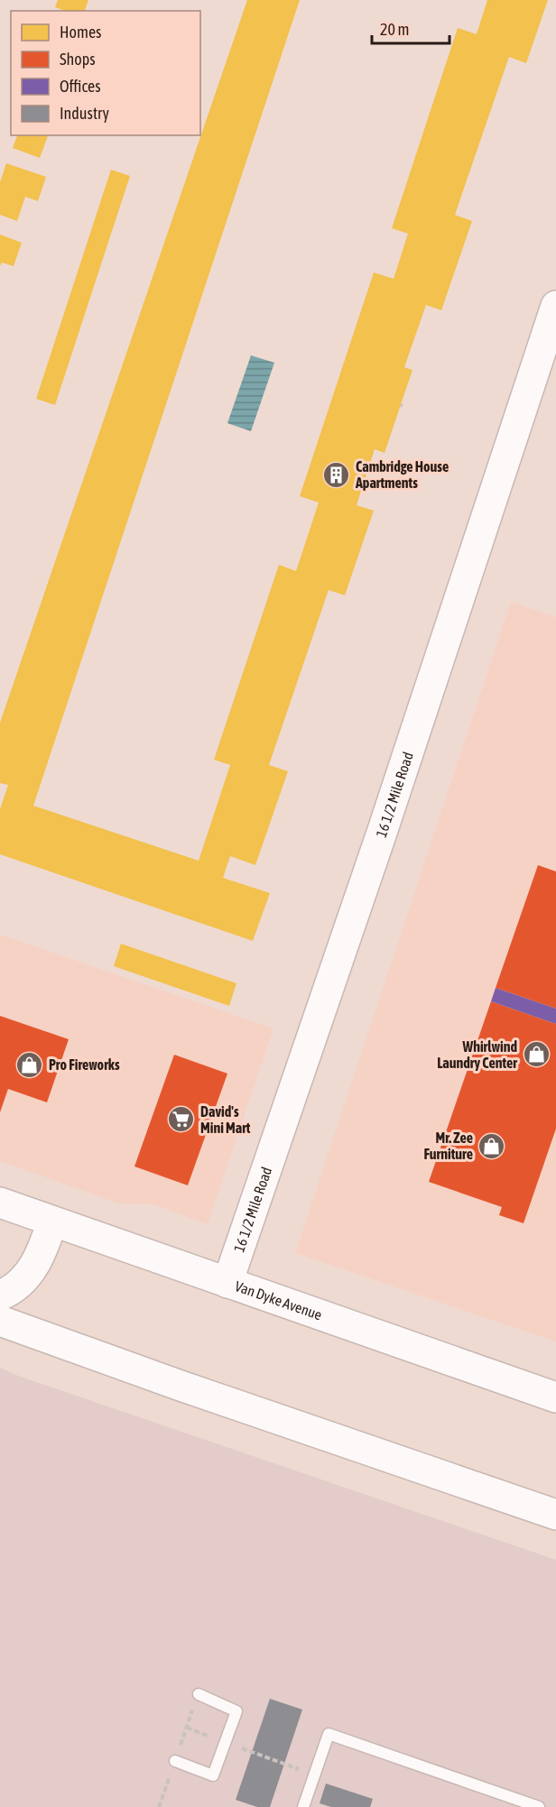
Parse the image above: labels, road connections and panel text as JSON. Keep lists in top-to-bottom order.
{
  "streets": {
    "main road": ["16 1/2 Mile Road", "Van Dyke Avenue"]
  },
  "crossings": [
    ["16 1/2 Mile Road", "Van Dyke Avenue"]
  ],
  "places": {
    "building": ["Cambridge House Apartments"],
    "shop": ["Whirlwind Laundry Center", "Pro Fireworks", "Mr. Zee Furniture"],
    "supermarket": ["David's Mini Mart"]
  },
  "legend": [
    "Homes",
    "Shops",
    "Offices",
    "Industry"
  ],
  "scale_bar": "20 m"
}
